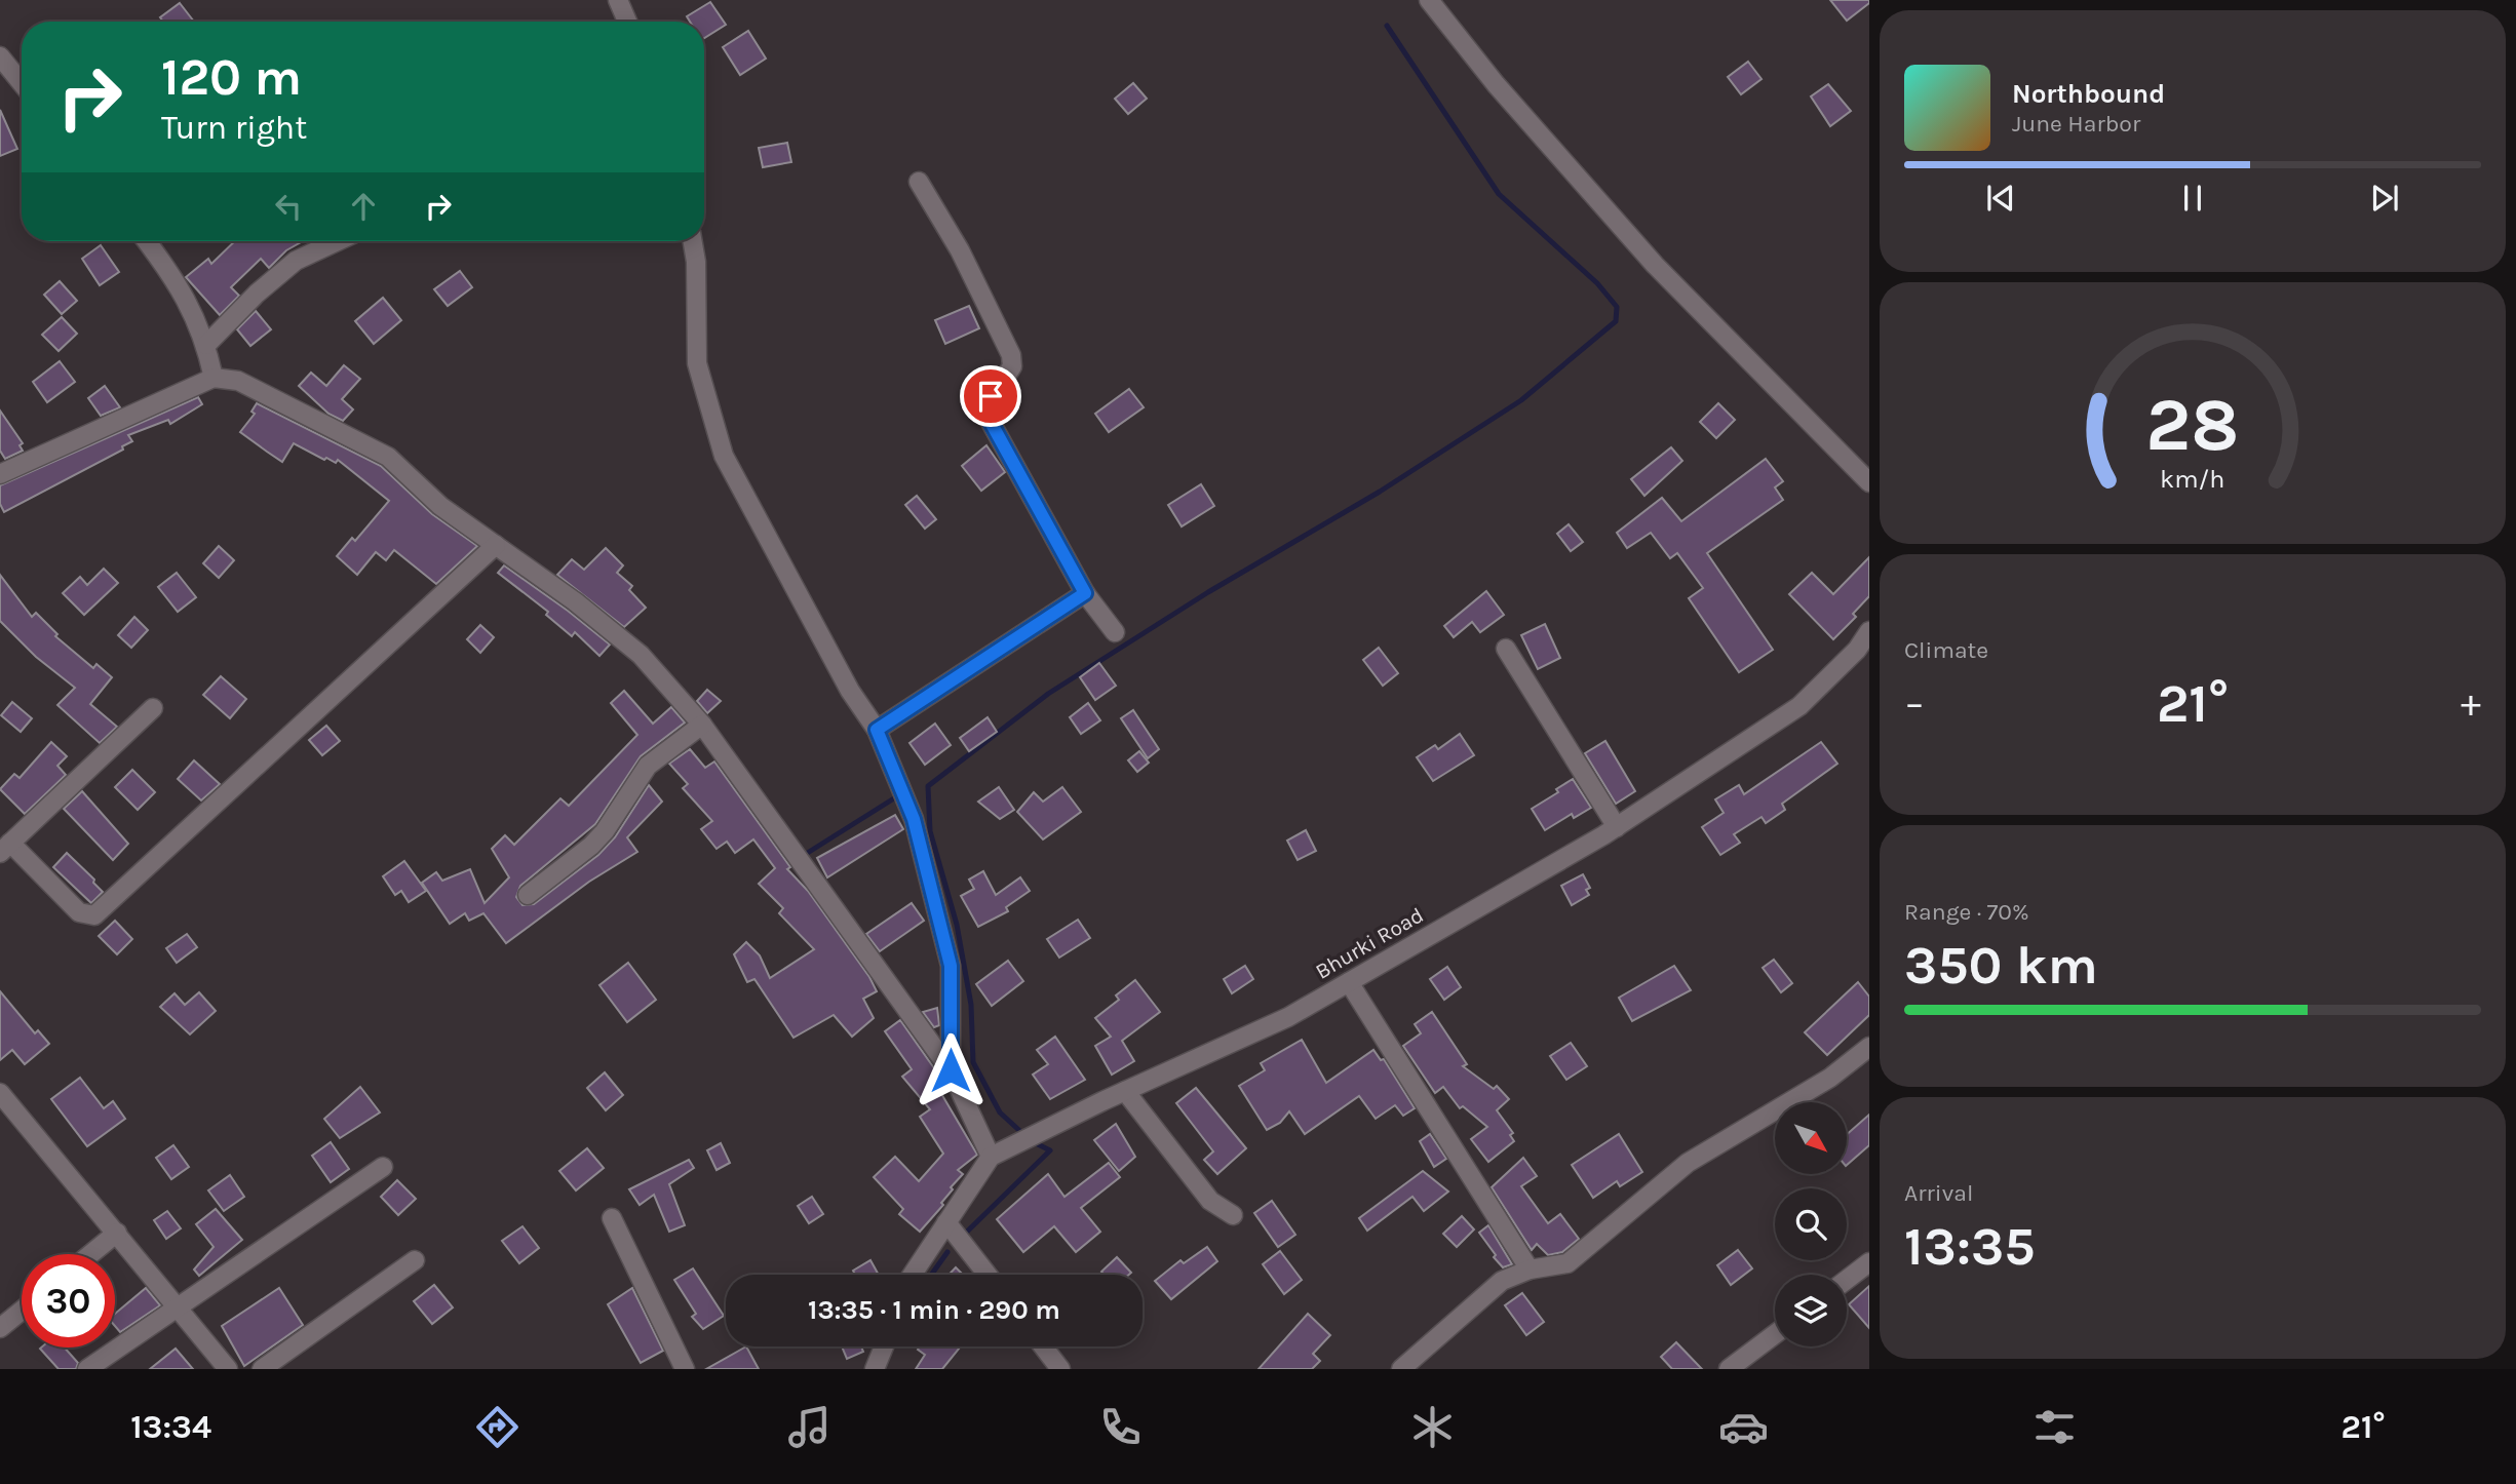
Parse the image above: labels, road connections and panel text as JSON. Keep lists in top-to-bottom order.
{
  "streets": {
    "street": ["Bhurki Road"]
  },
  "north": "bottom right",
  "page": {
    "turn": ["120 m", "Turn right"],
    "song": ["Northbound", "June Harbor"],
    "tile": [
      "Climate",
      ["Range · 70%", "350 km"],
      ["Arrival", "13:35"]
    ],
    "heat": ["−", "21°", "+"],
    "limit": "30",
    "trip": "13:35 · 1 min · 290 m",
    "tabs": ["13:34", "21°"],
    "gauge": ["28", "km/h"]
  }
}
